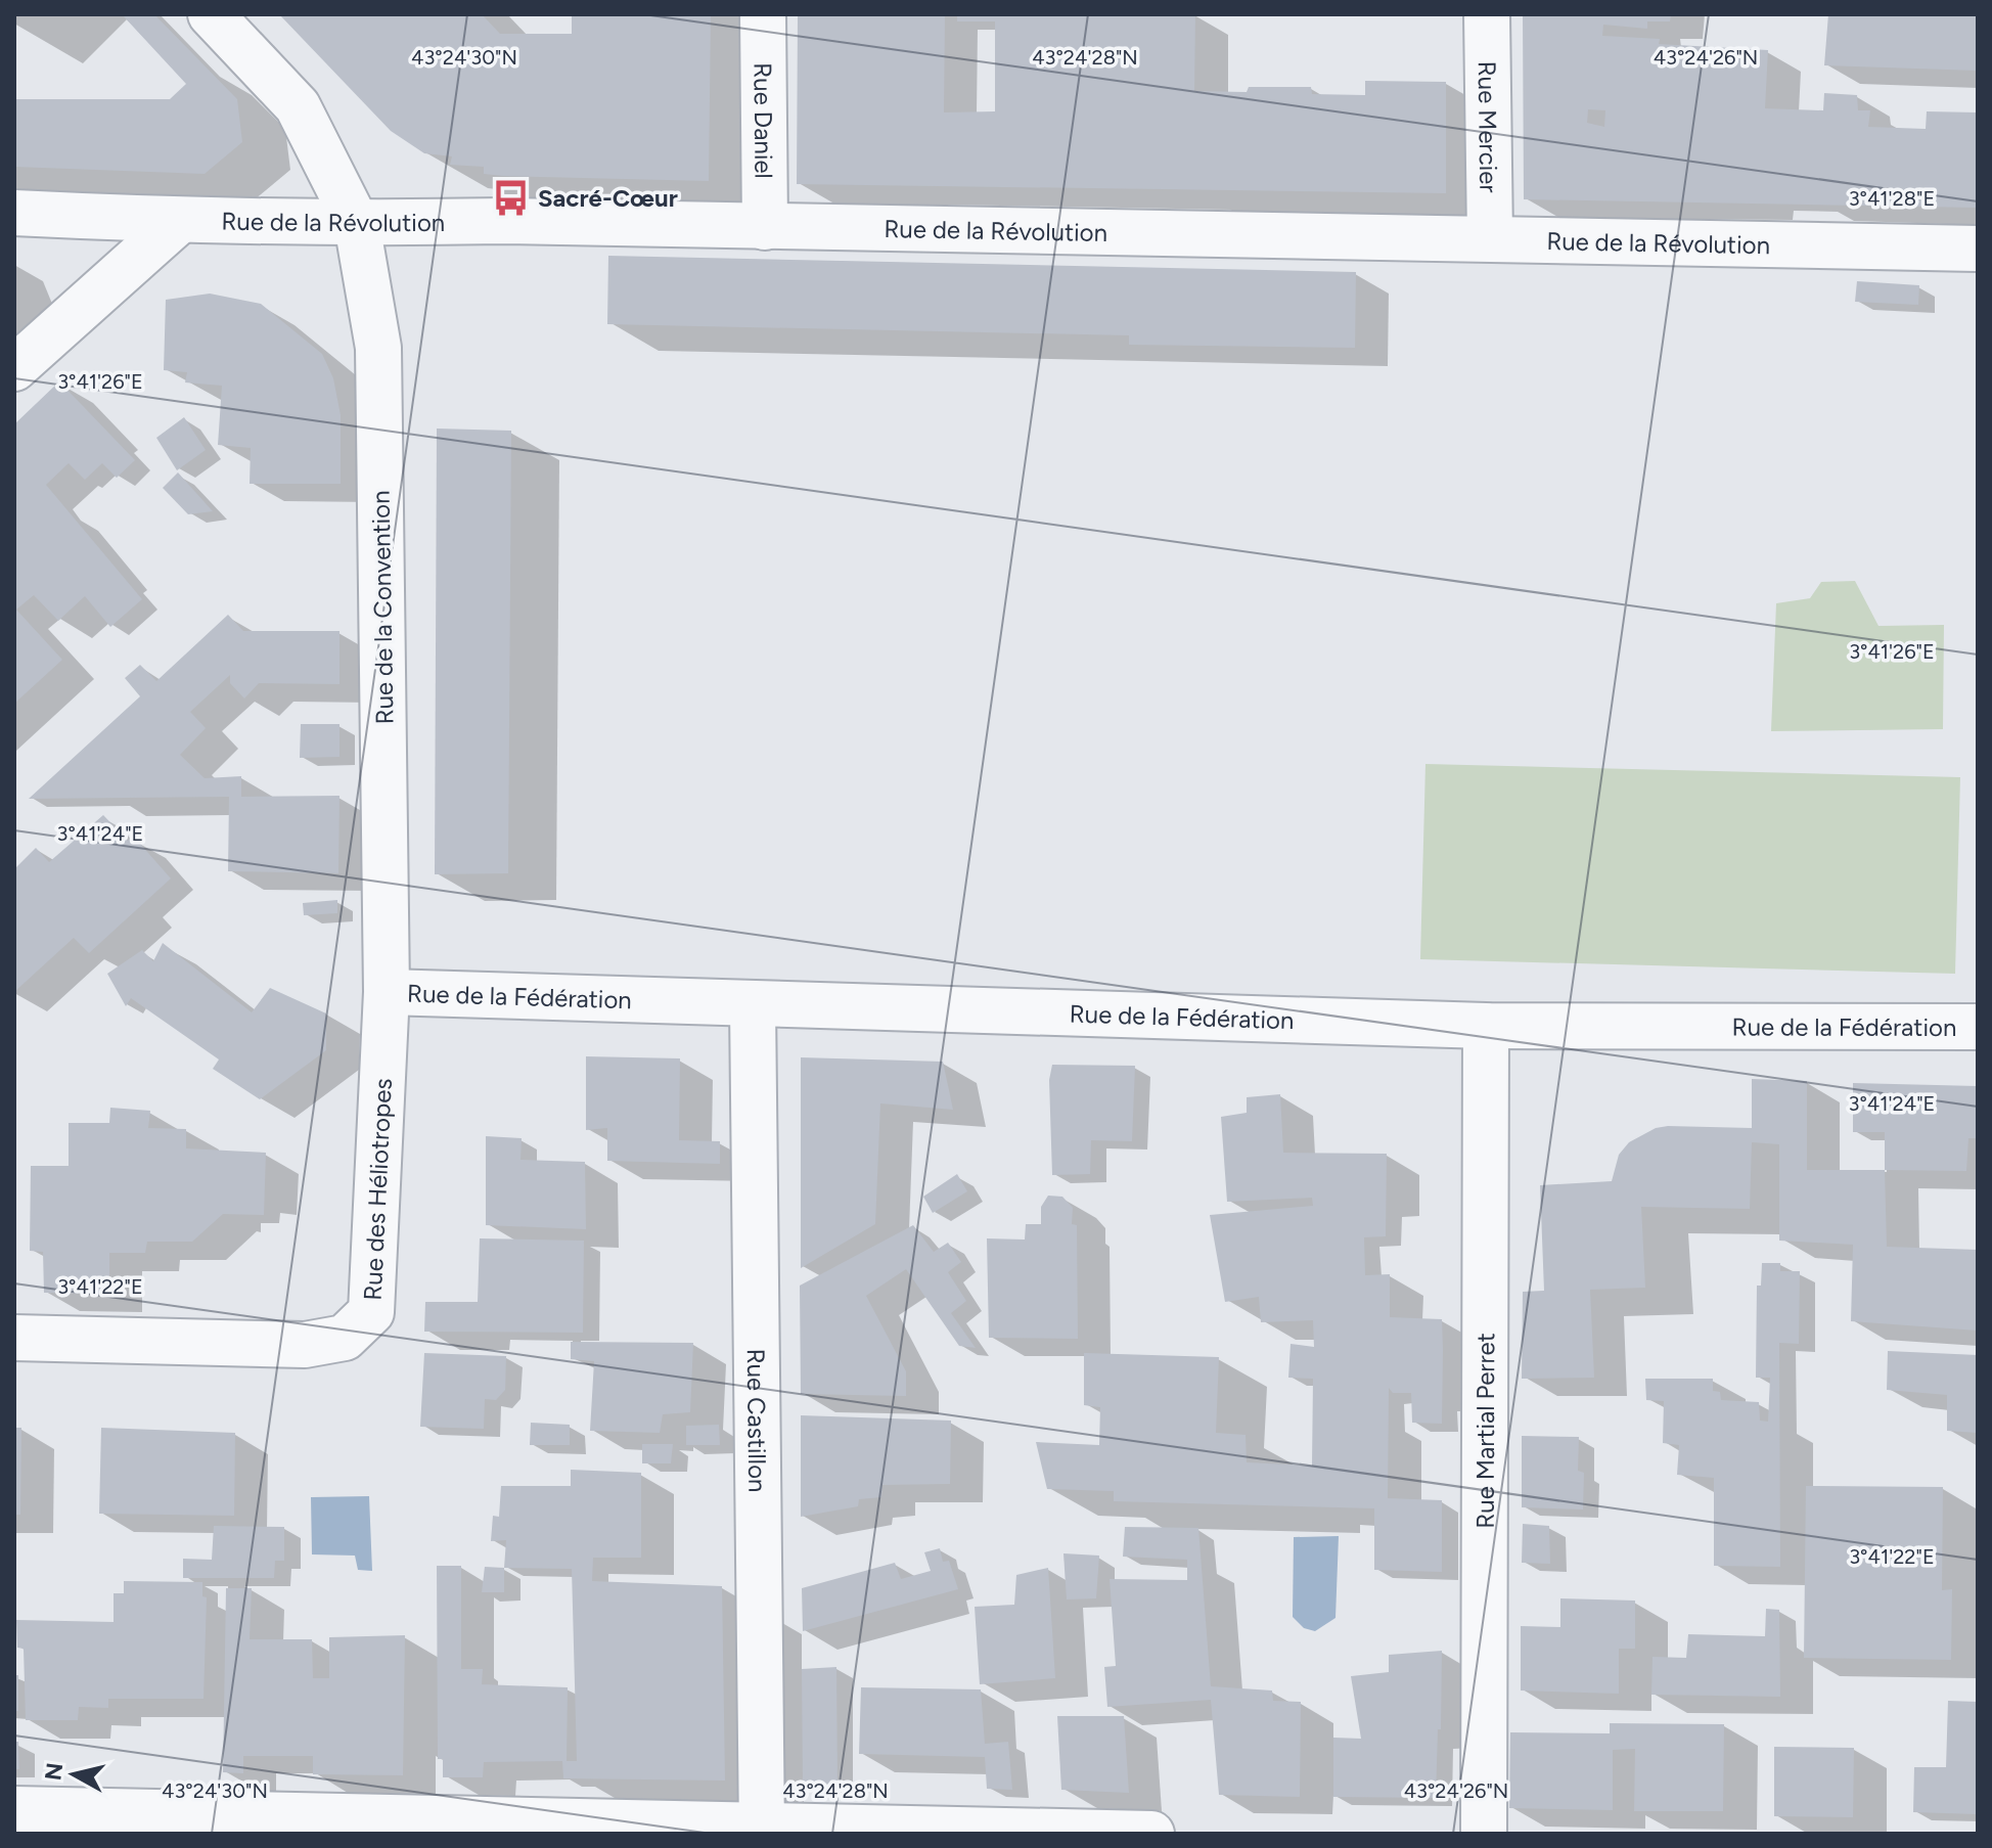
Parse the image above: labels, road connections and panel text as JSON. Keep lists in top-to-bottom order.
{
  "streets": {
    "street": [
      "Rue Daniel",
      "Rue Mercier",
      "Rue de la Révolution",
      "Rue de la Convention",
      "Rue de la Fédération",
      "Rue des Héliotropes",
      "Rue Castillon",
      "Rue Martial Perret"
    ]
  },
  "crossings": [
    ["Rue Daniel", "Rue de la Révolution"],
    ["Rue Mercier", "Rue de la Révolution"],
    ["Rue de la Révolution", "Rue de la Convention"],
    ["Rue de la Convention", "Rue de la Fédération"],
    ["Rue de la Convention", "Rue des Héliotropes"],
    ["Rue de la Fédération", "Rue des Héliotropes"],
    ["Rue de la Fédération", "Rue Castillon"],
    ["Rue de la Fédération", "Rue Martial Perret"]
  ],
  "places": {
    "bus stop": ["Sacré-Cœur"]
  },
  "north": "left",
  "coordinates": [
    "43°24'30\"N",
    "43°24'28\"N",
    "43°24'26\"N",
    "3°41'28\"E",
    "3°41'26\"E",
    "3°41'24\"E",
    "3°41'22\"E"
  ]
}
